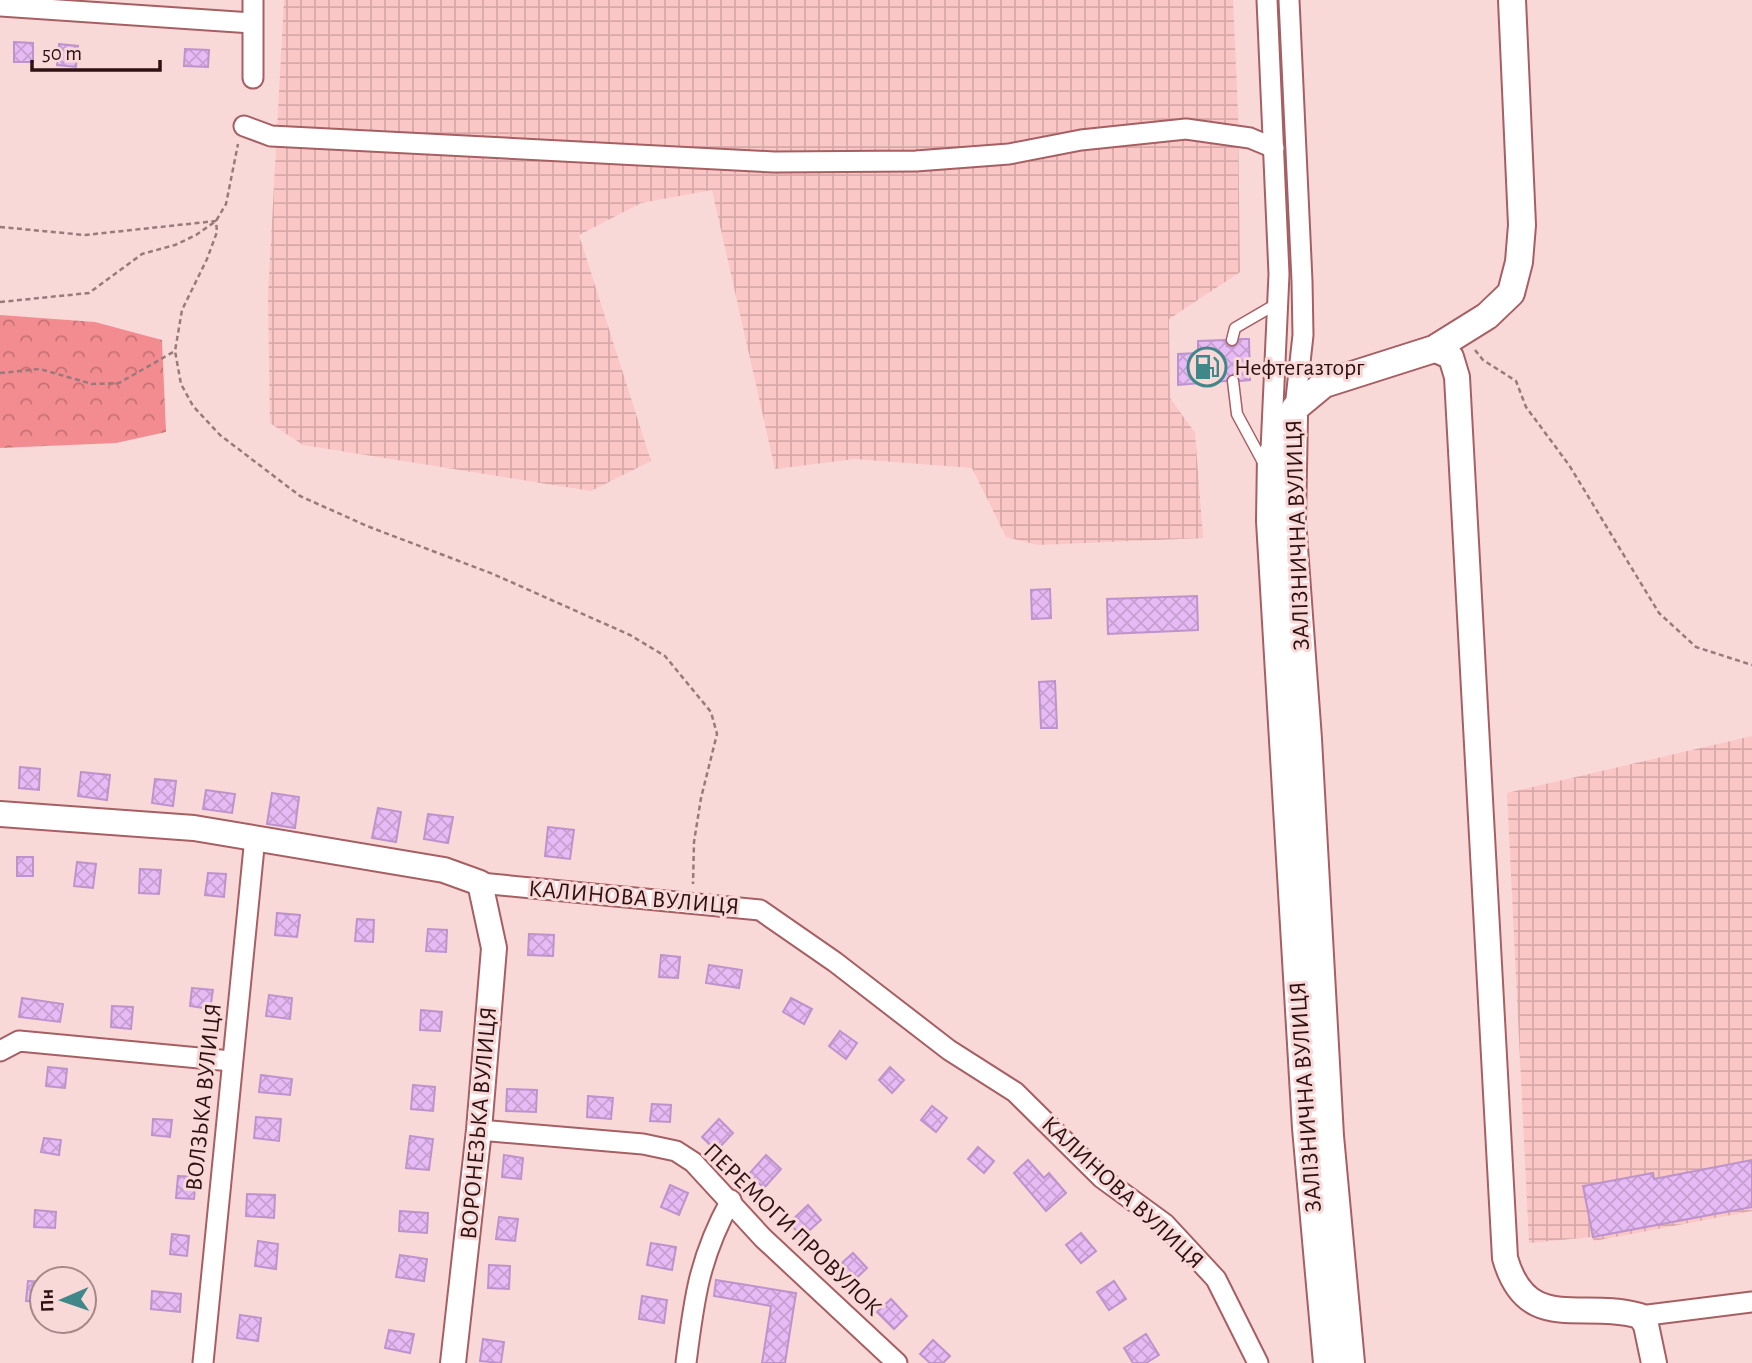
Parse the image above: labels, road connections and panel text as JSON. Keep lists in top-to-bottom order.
{
  "streets": {
    "main road": ["ЗАЛІЗНИЧНА ВУЛИЦЯ"],
    "street": [
      "КАЛИНОВА ВУЛИЦЯ",
      "ВОЛЗЬКА ВУЛИЦЯ",
      "ВОРОНЕЗЬКА ВУЛИЦЯ",
      "ПЕРЕМОГИ ПРОВУЛОК"
    ]
  },
  "crossings": [
    ["КАЛИНОВА ВУЛИЦЯ", "ВОЛЗЬКА ВУЛИЦЯ"],
    ["КАЛИНОВА ВУЛИЦЯ", "ВОРОНЕЗЬКА ВУЛИЦЯ"],
    ["ВОРОНЕЗЬКА ВУЛИЦЯ", "ПЕРЕМОГИ ПРОВУЛОК"]
  ],
  "places": {
    "fuel station": ["Нефтегазторг"]
  },
  "scale_bar": "50 m",
  "north": "left"
}
